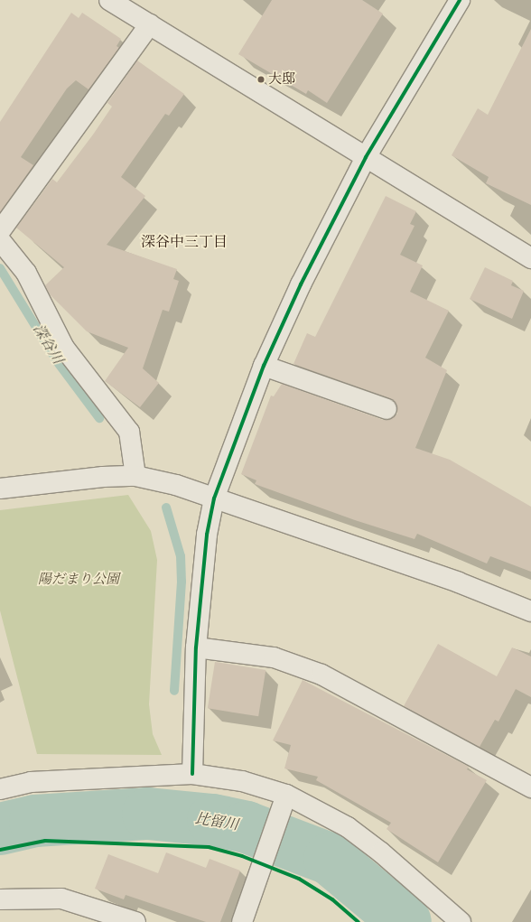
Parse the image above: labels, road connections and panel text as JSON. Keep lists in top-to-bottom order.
{
  "districts": ["深谷中三丁目"],
  "water": ["深谷川", "比留川"],
  "parks": ["陽だまり公園"],
  "places": ["大邸"]
}
